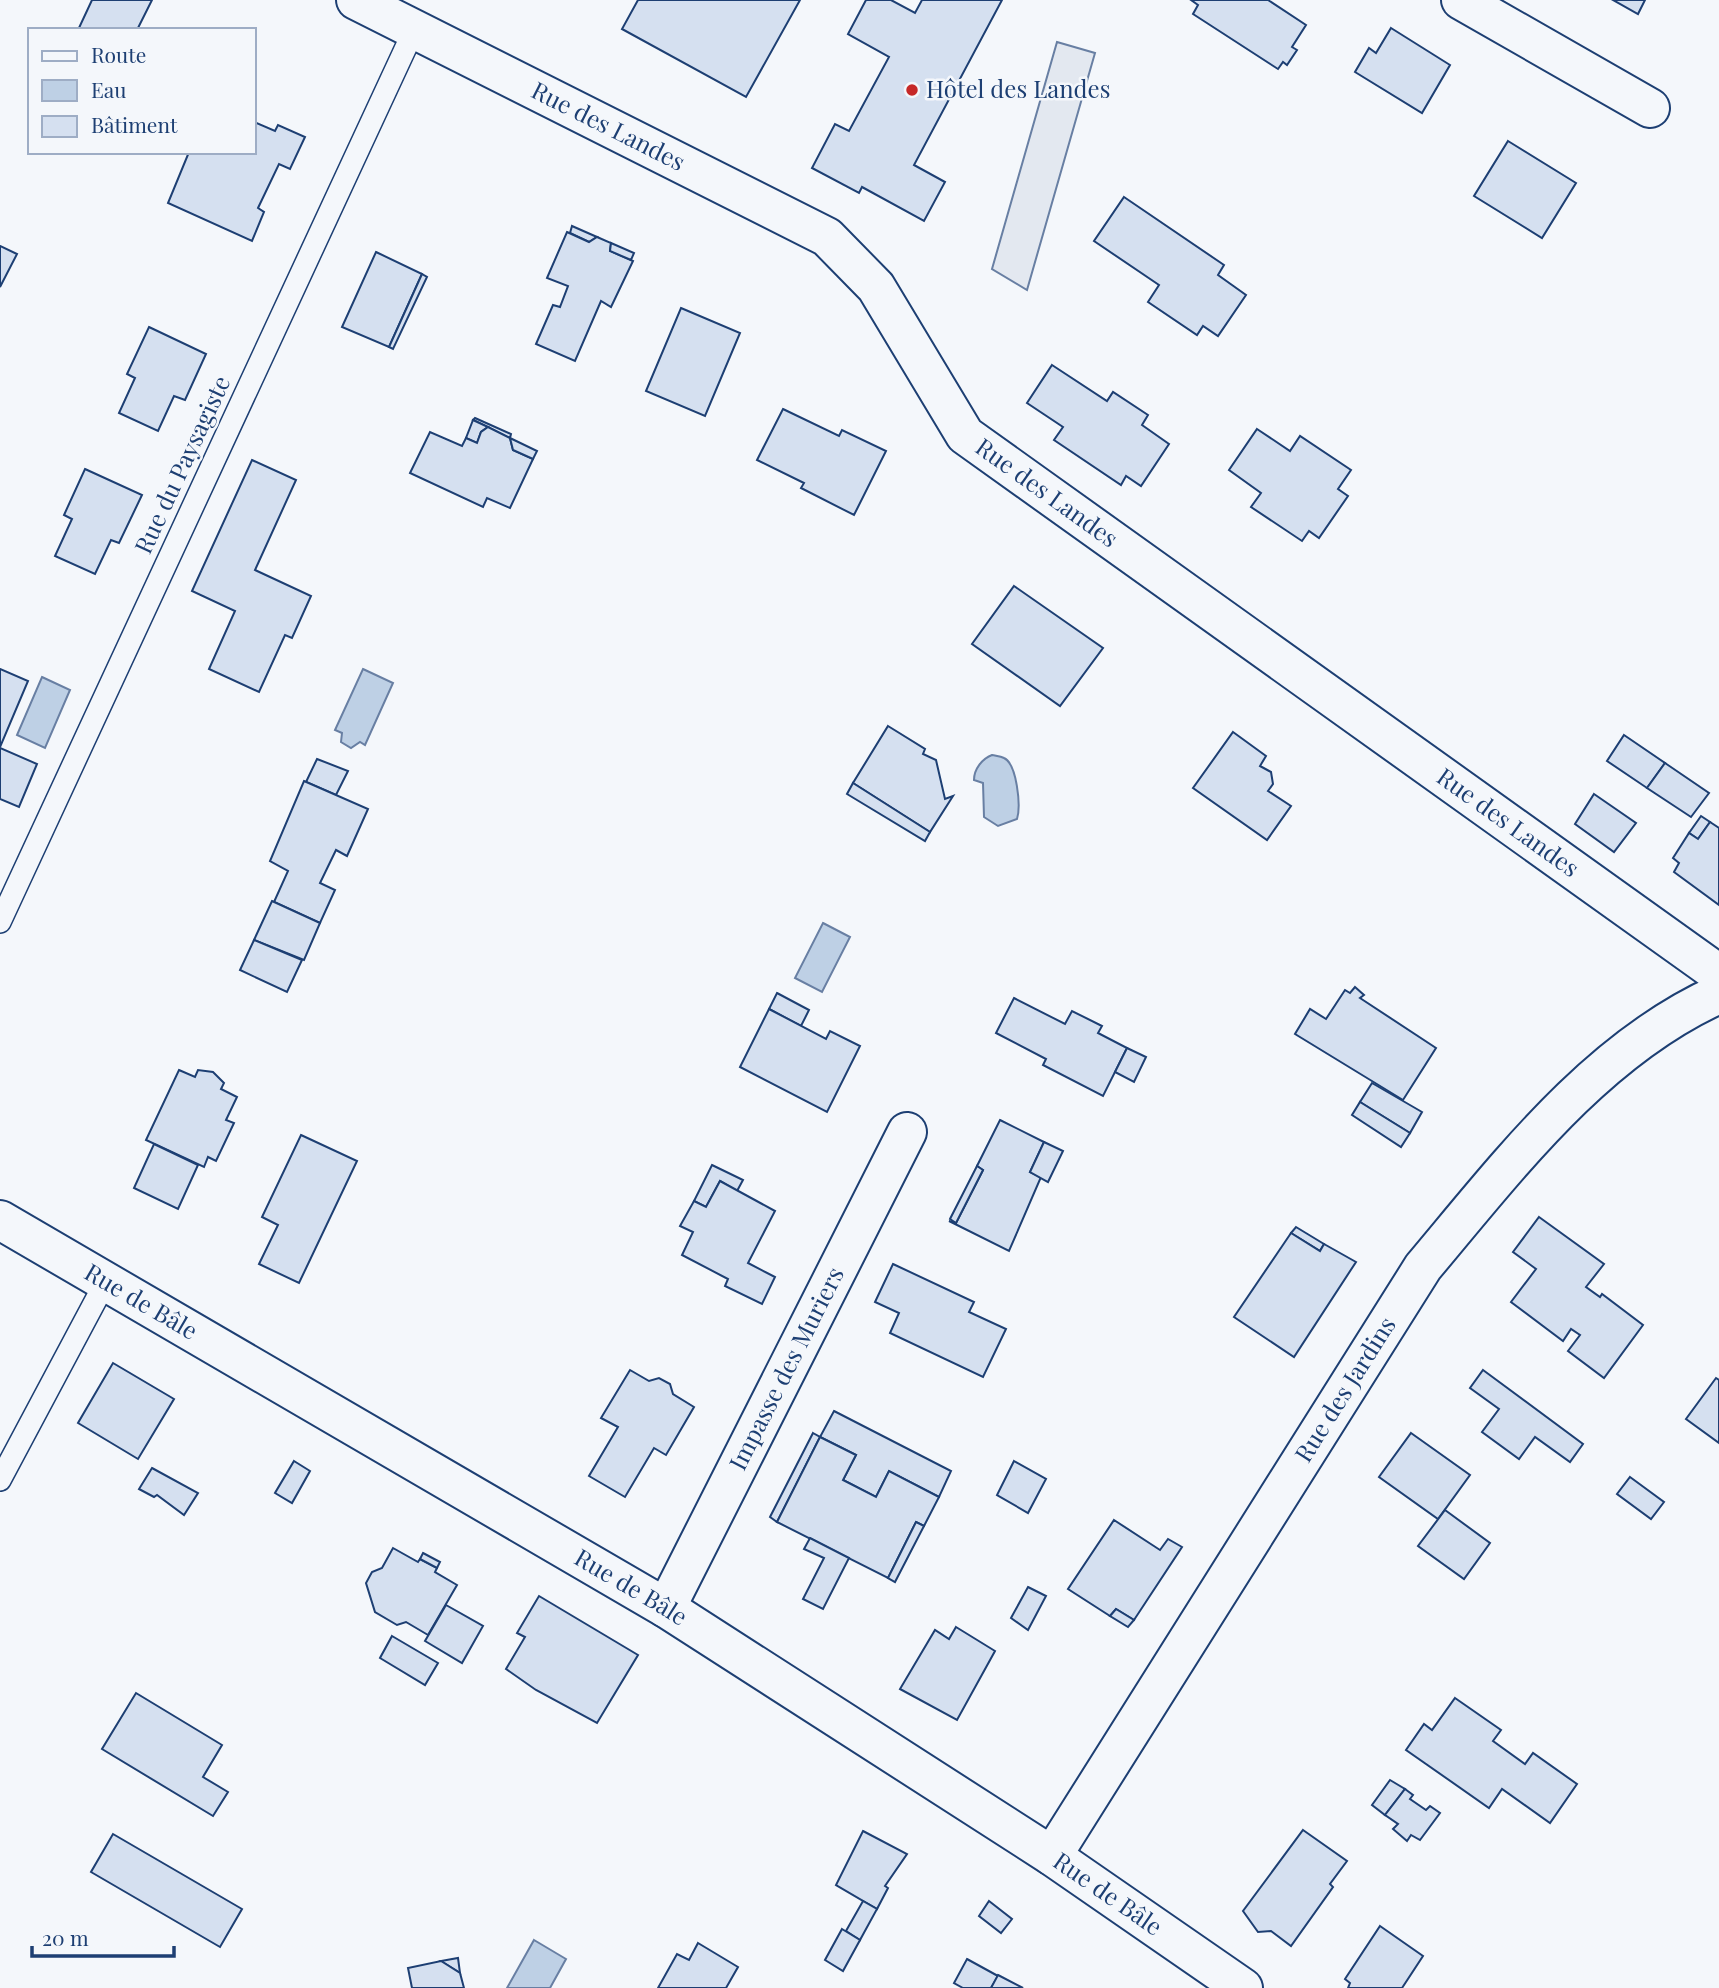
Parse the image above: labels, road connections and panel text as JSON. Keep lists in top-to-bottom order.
{
  "streets": {
    "street": [
      "Rue des Landes",
      "Rue de Bâle",
      "Impasse des Muriers",
      "Rue des Jardins"
    ],
    "lane": ["Rue du Paysagiste"]
  },
  "crossings": [
    ["Rue des Landes", "Rue du Paysagiste"],
    ["Rue de Bâle", "Impasse des Muriers"],
    ["Rue de Bâle", "Rue des Jardins"]
  ],
  "places": ["Hôtel des Landes"],
  "legend": ["Route", "Eau", "Bâtiment"],
  "scale_bar": "20 m"
}
